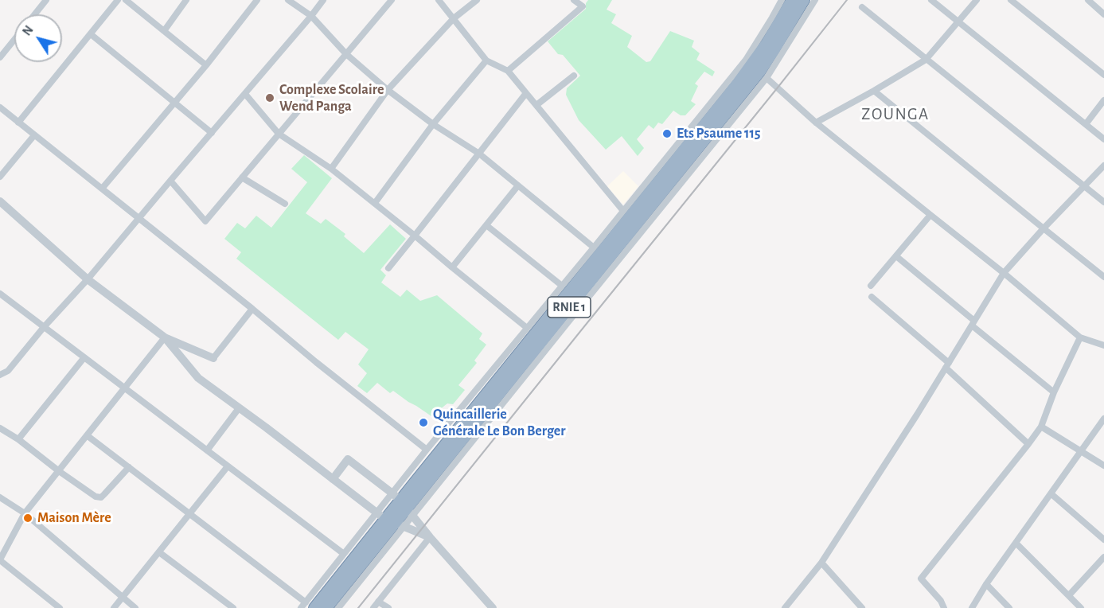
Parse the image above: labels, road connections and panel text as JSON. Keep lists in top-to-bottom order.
{
  "streets": {
    "highway": ["RNIE 1"]
  },
  "districts": ["ZOUNGA"],
  "places": [
    "Complexe Scolaire Wend Panga",
    "Ets Psaume 115",
    "Quincaillerie Générale Le Bon Berger",
    "Maison Mère"
  ],
  "north": "top left"
}
